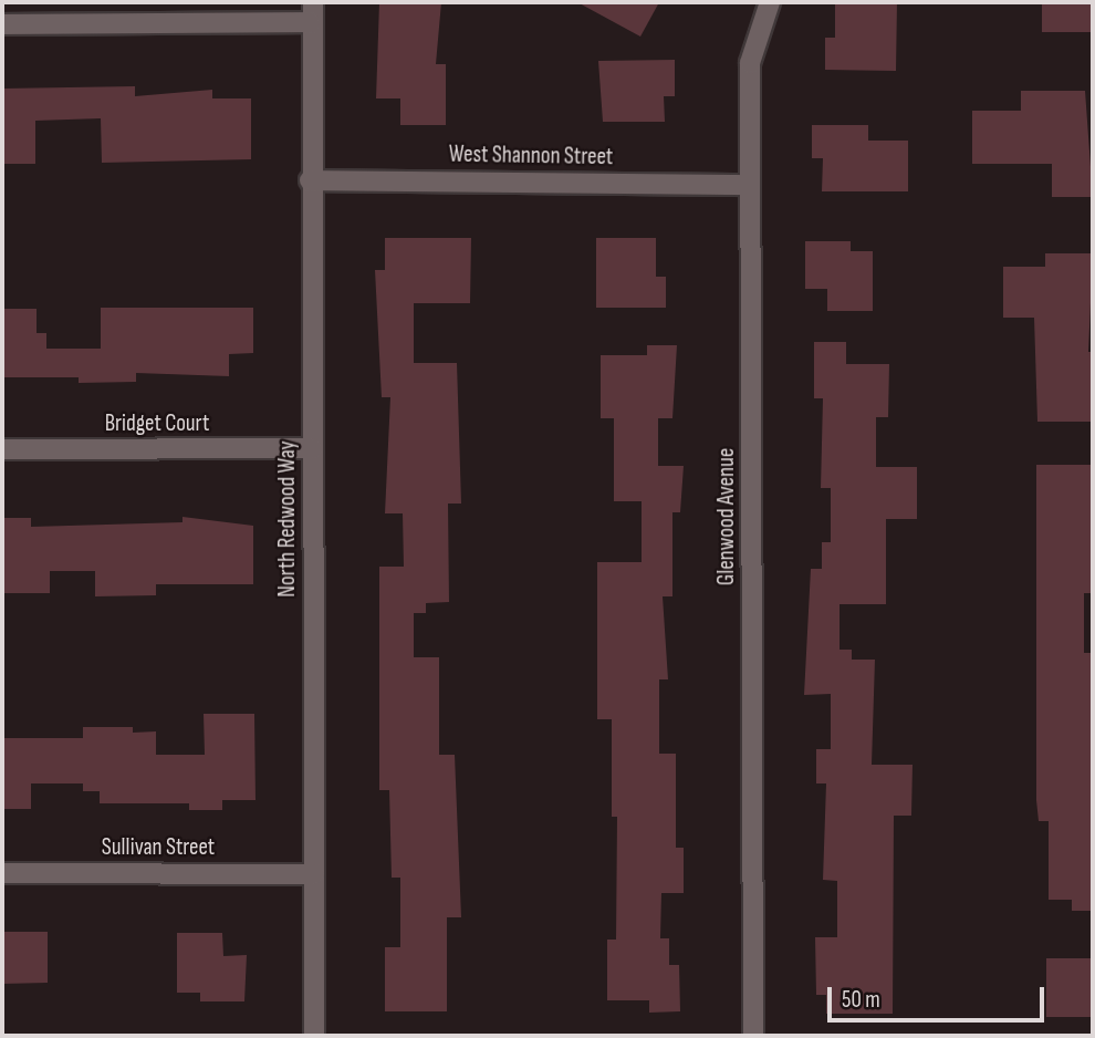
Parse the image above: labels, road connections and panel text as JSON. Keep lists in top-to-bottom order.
{
  "streets": {
    "street": [
      "West Shannon Street",
      "Bridget Court",
      "Glenwood Avenue",
      "North Redwood Way",
      "Sullivan Street"
    ]
  },
  "crossings": [
    ["West Shannon Street", "Glenwood Avenue"],
    ["West Shannon Street", "North Redwood Way"],
    ["Bridget Court", "North Redwood Way"],
    ["North Redwood Way", "Sullivan Street"]
  ],
  "scale_bar": "50 m"
}
